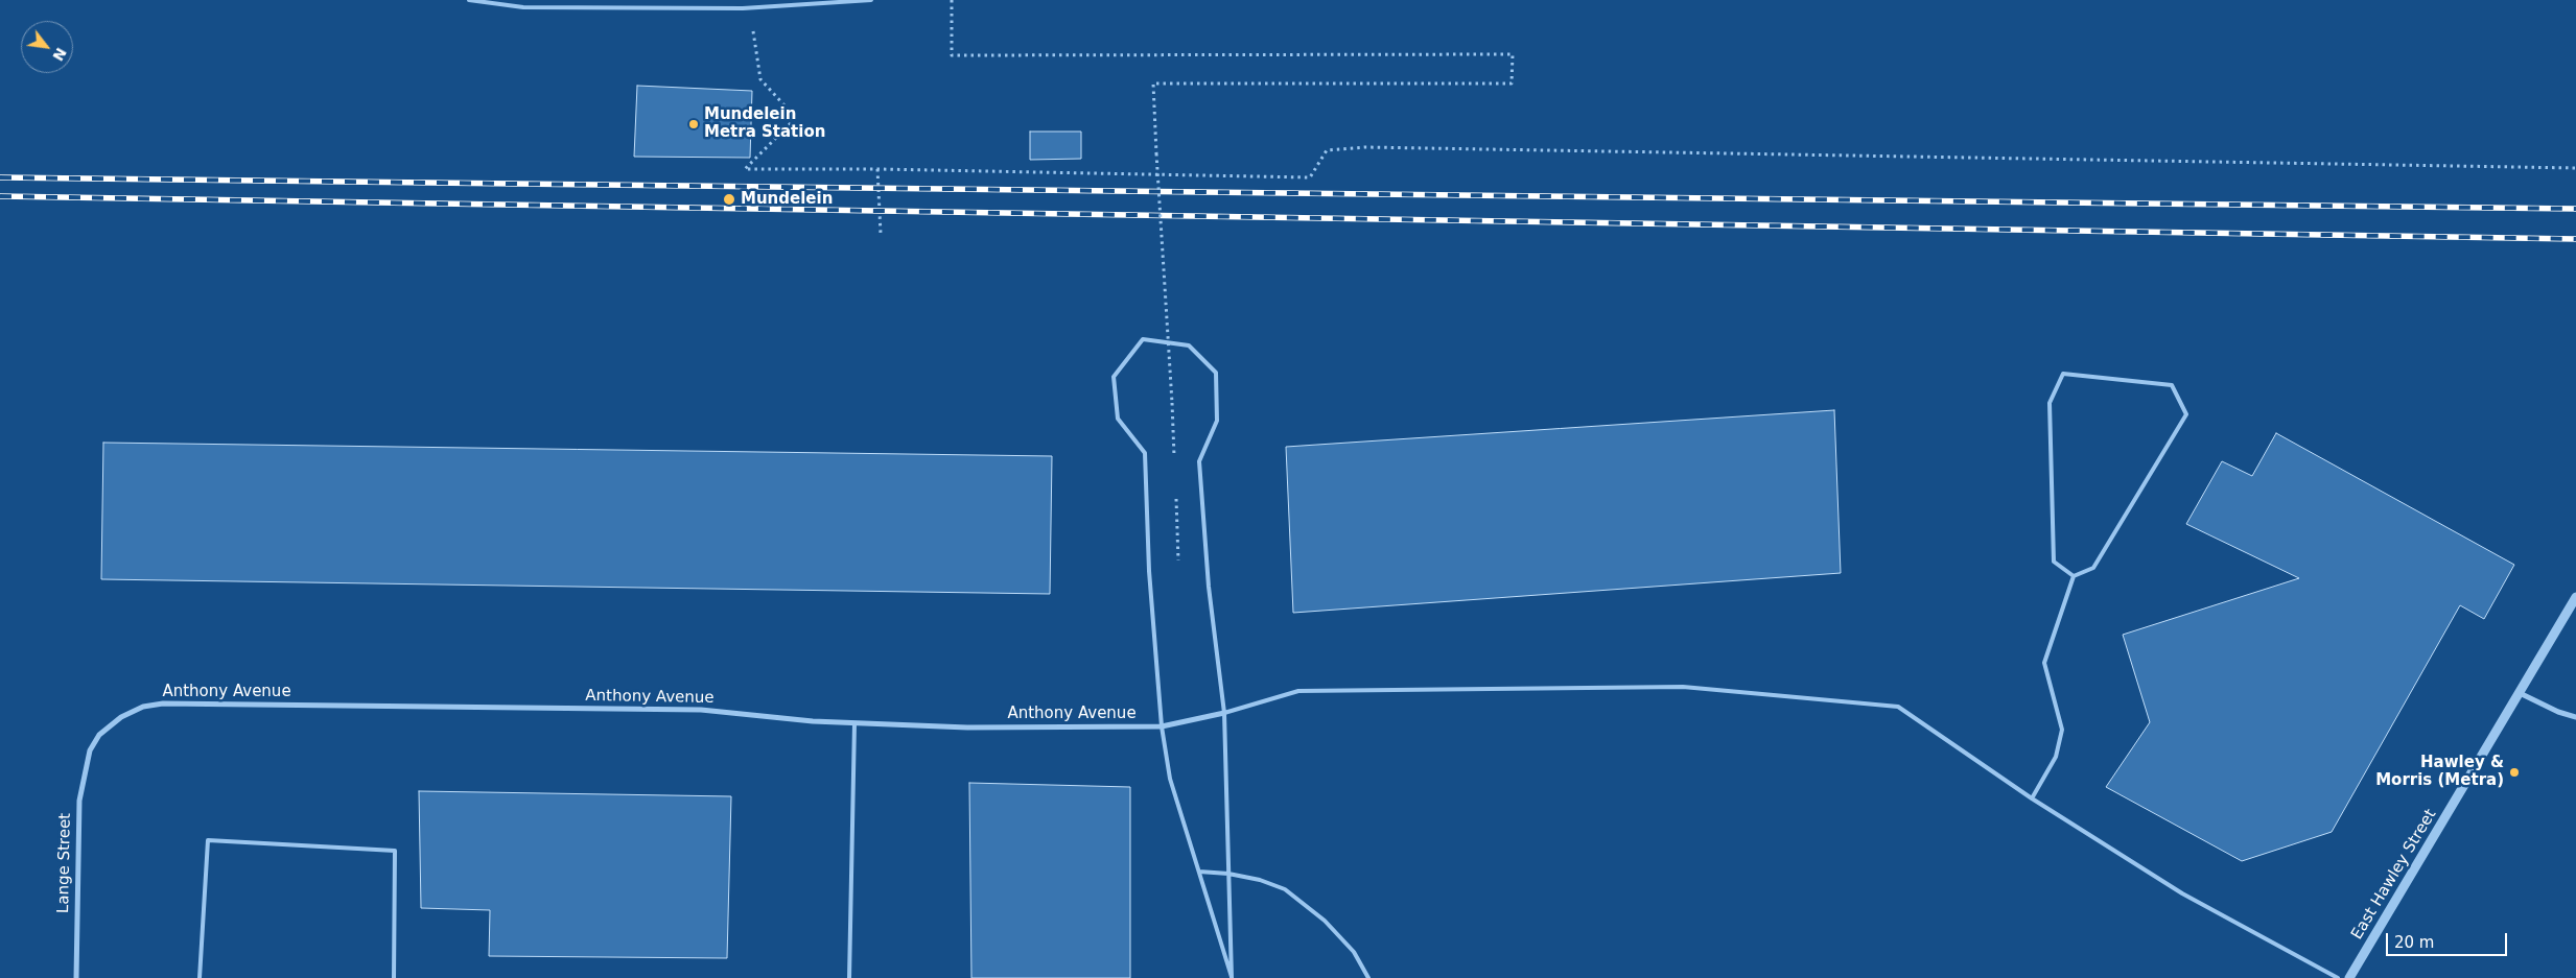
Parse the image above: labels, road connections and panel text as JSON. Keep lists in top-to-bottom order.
{
  "streets": {
    "street": ["Anthony Avenue", "Lange Street", "East Hawley Street"]
  },
  "crossings": [
    ["Anthony Avenue", "Lange Street"]
  ],
  "places": ["Mundelein Metra Station", "Mundelein", "Hawley & Morris (Metra)"],
  "scale_bar": "20 m",
  "north": "bottom right"
}
